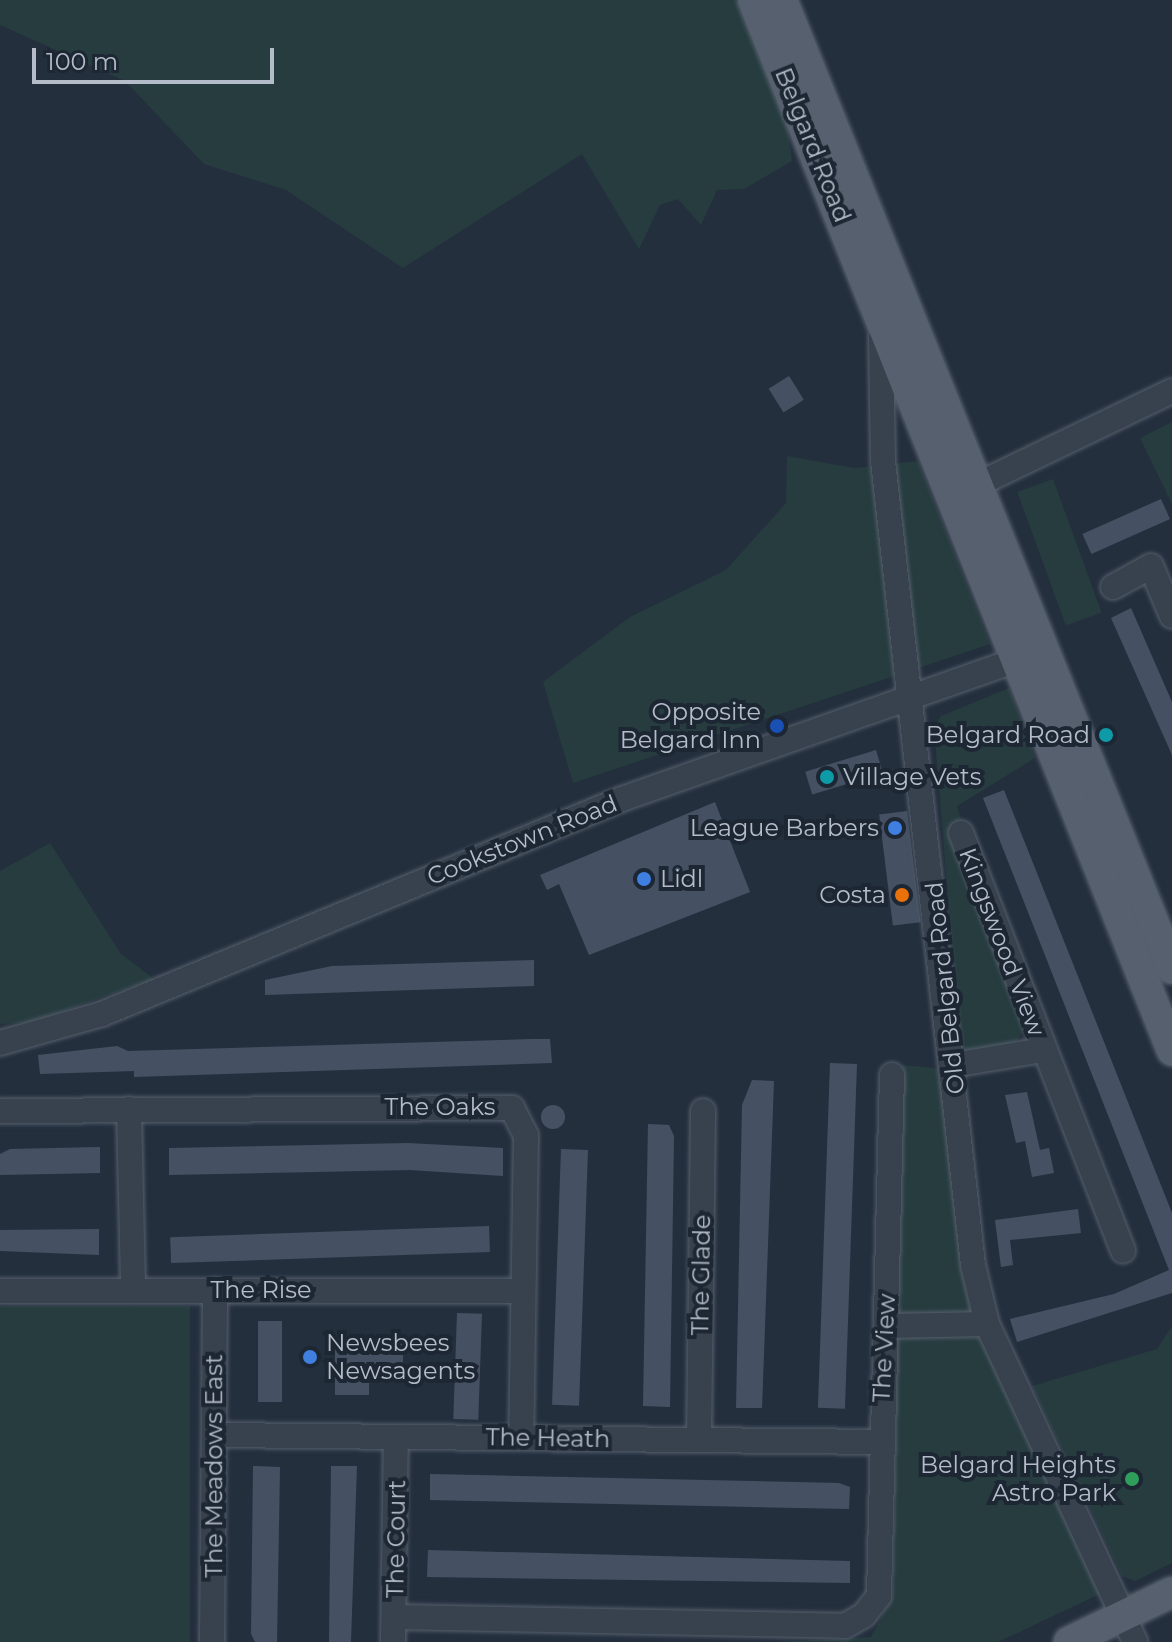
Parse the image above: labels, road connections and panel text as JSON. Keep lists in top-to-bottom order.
{
  "streets": {
    "main road": ["Belgard Road"],
    "street": [
      "Cookstown Road",
      "Kingswood View",
      "Old Belgard Road",
      "The Oaks",
      "The Glade",
      "The Rise",
      "The View",
      "The Heath",
      "The Meadows East",
      "The Court"
    ]
  },
  "crossings": [
    ["Belgard Road", "Cookstown Road"],
    ["Belgard Road", "Old Belgard Road"],
    ["Cookstown Road", "Old Belgard Road"],
    ["Kingswood View", "Old Belgard Road"],
    ["The Oaks", "The Rise"],
    ["The Oaks", "The Heath"],
    ["The Glade", "The Heath"],
    ["The Rise", "The Meadows East"],
    ["The View", "The Heath"],
    ["The Heath", "The Meadows East"],
    ["The Heath", "The Court"]
  ],
  "places": [
    "Opposite Belgard Inn",
    "Belgard Road",
    "Village Vets",
    "League Barbers",
    "Lidl",
    "Costa",
    "Newsbees Newsagents",
    "Belgard Heights Astro Park"
  ],
  "scale_bar": "100 m"
}
